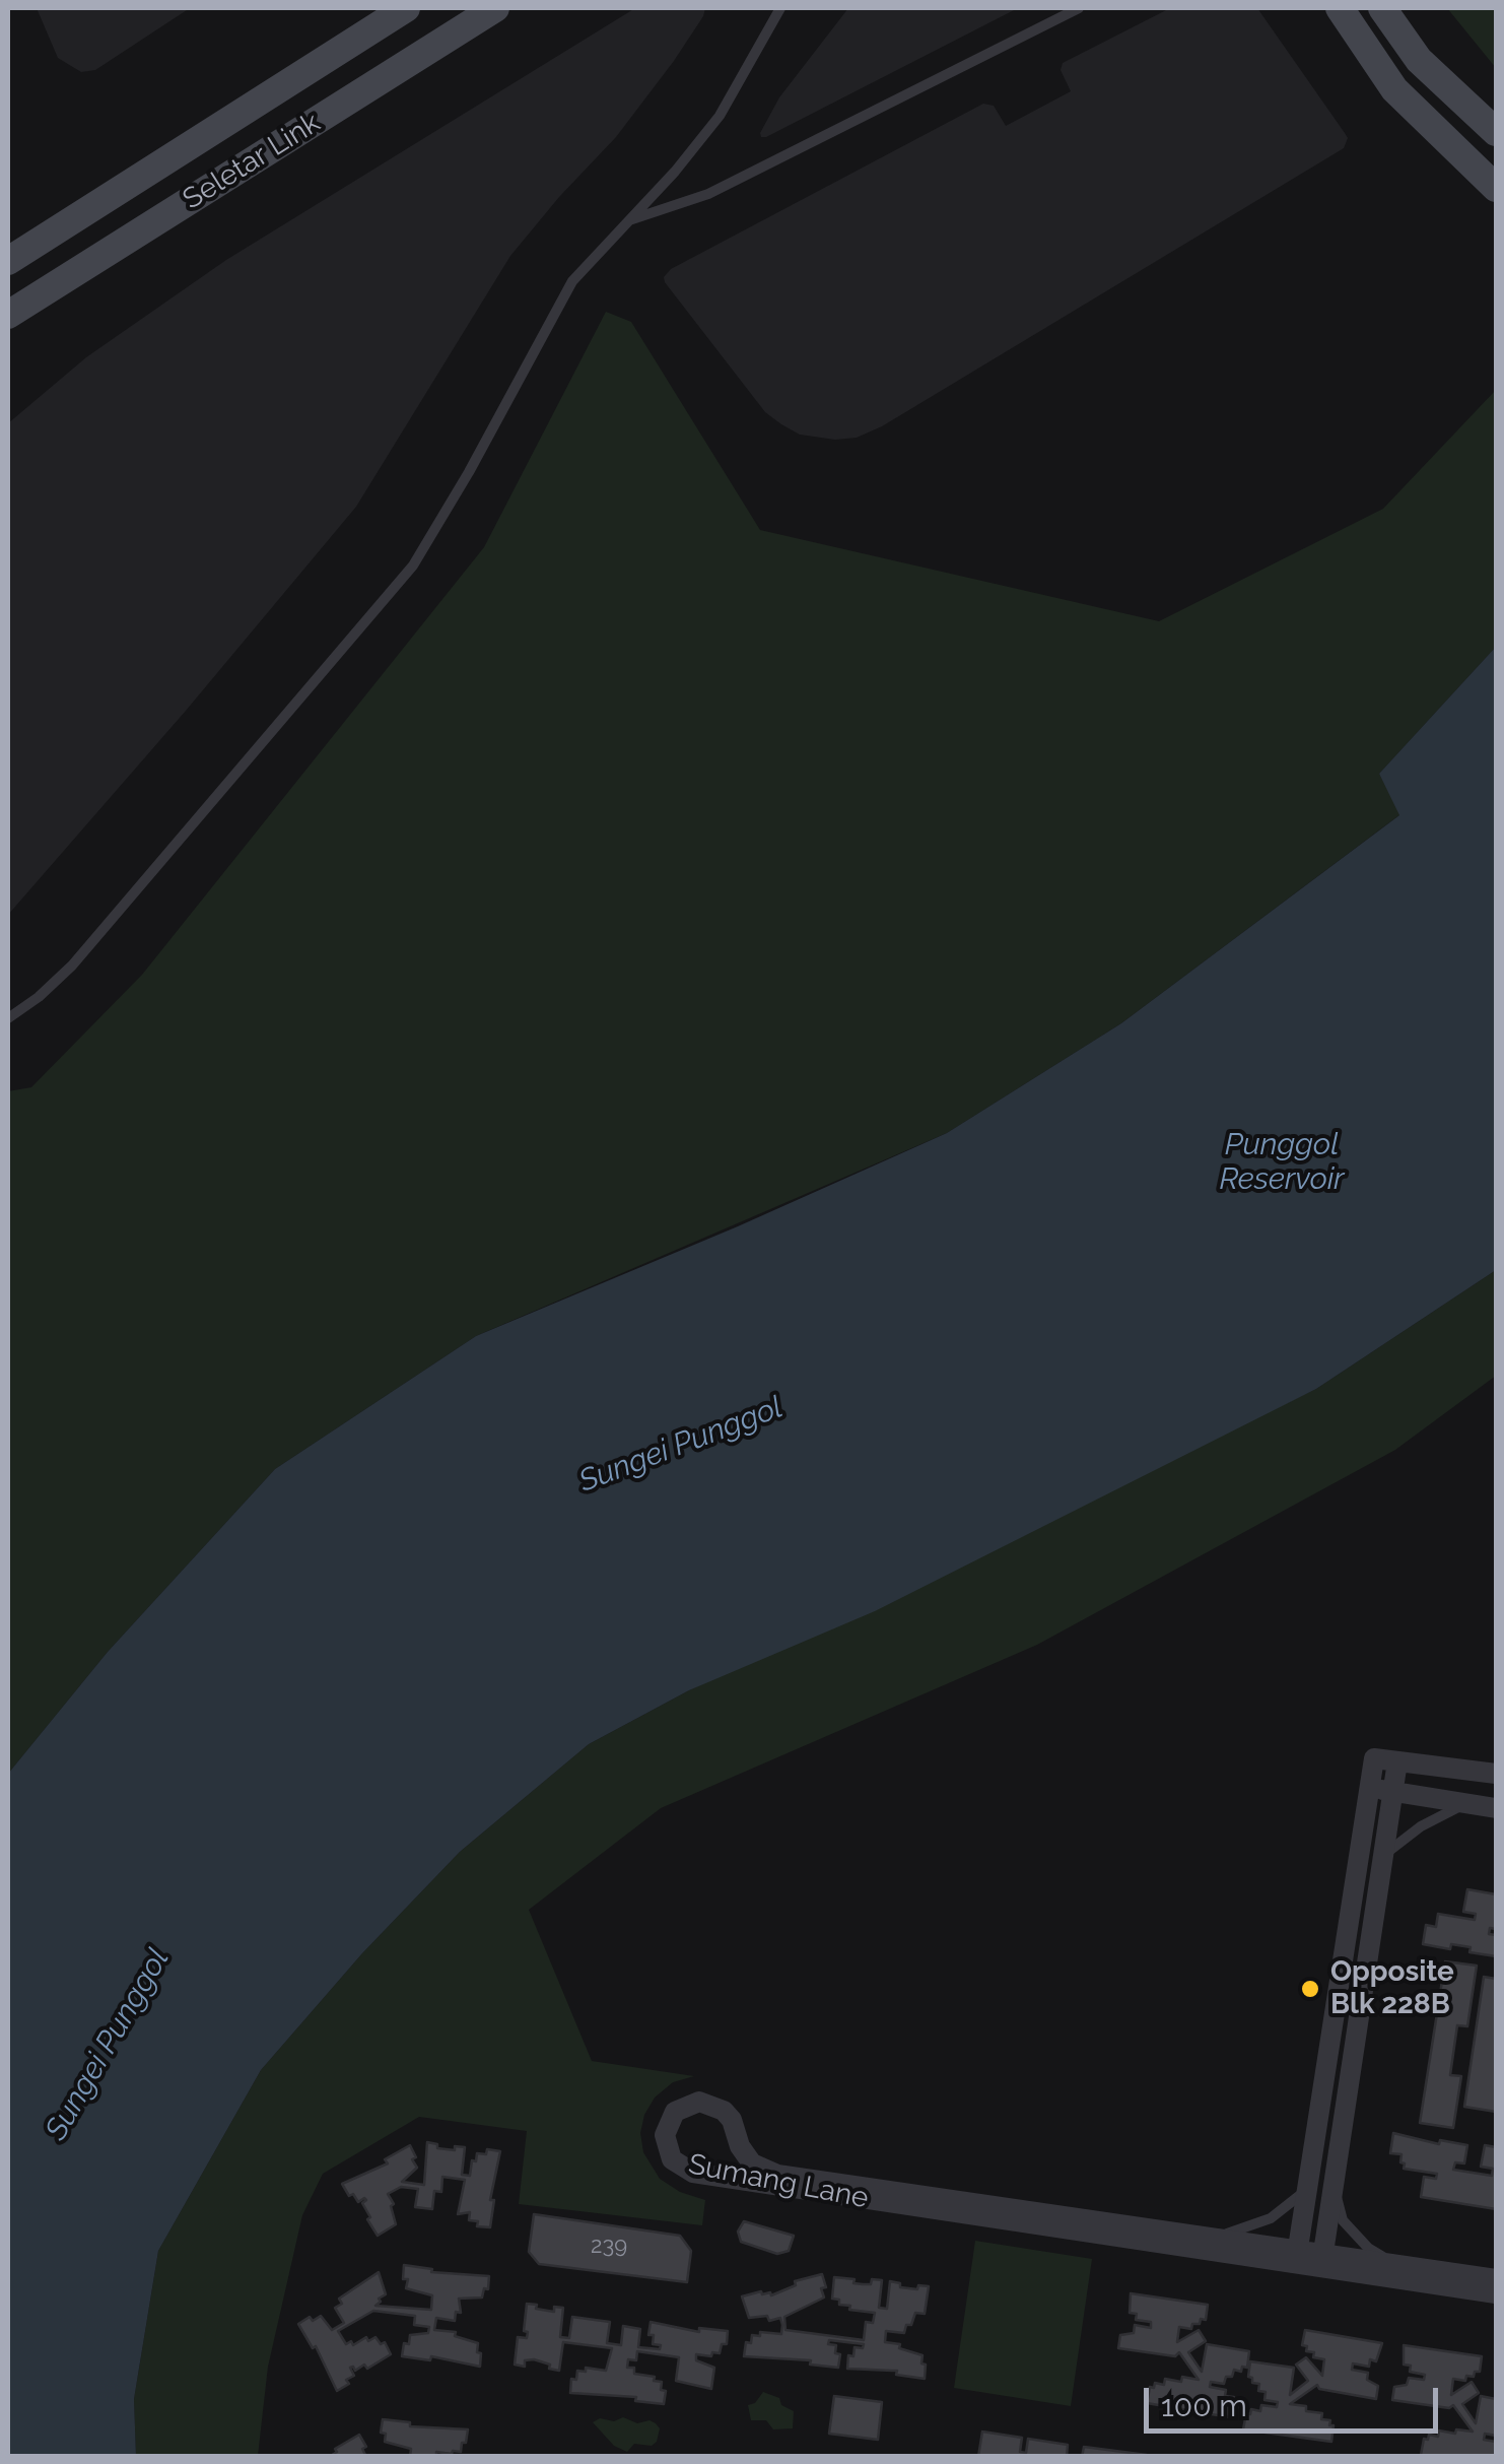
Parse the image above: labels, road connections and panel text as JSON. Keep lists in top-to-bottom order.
{
  "streets": {
    "main road": ["Seletar Link"],
    "street": ["Sumang Lane"]
  },
  "water": ["Punggol Reservoir", "Sungei Punggol"],
  "places": ["Opposite Blk 228B"],
  "house_numbers": ["239"],
  "scale_bar": "100 m"
}
